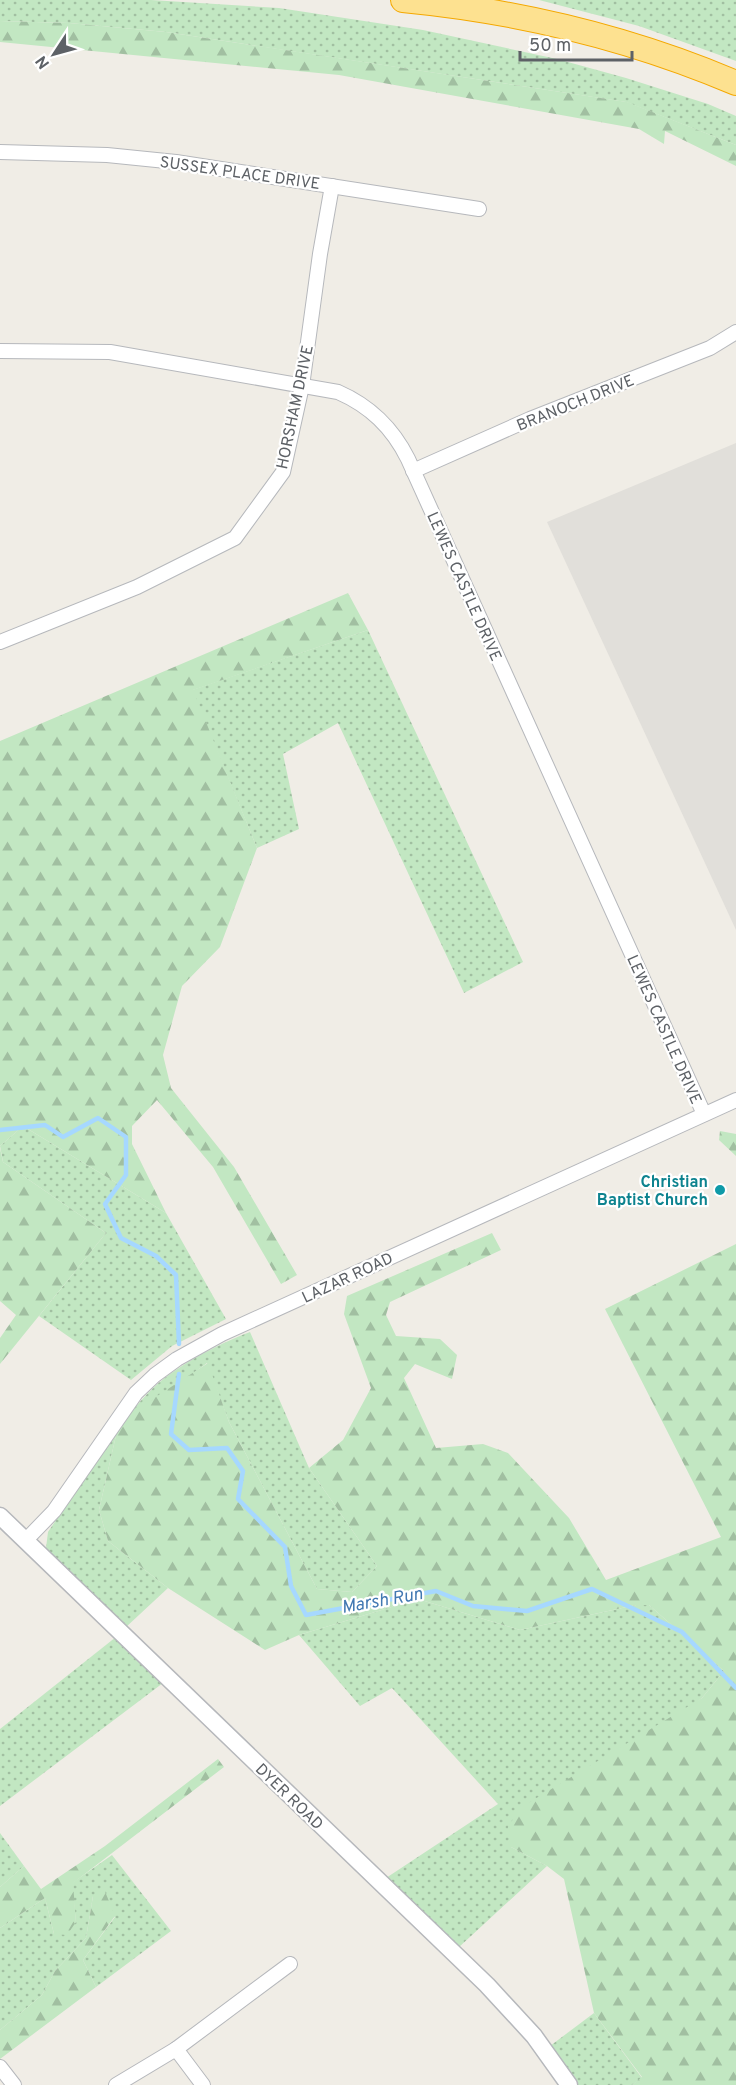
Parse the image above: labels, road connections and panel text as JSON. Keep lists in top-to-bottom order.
{
  "streets": {
    "street": [
      "SUSSEX PLACE DRIVE",
      "BRANOCH DRIVE",
      "HORSHAM DRIVE",
      "LEWES CASTLE DRIVE",
      "LAZAR ROAD",
      "DYER ROAD"
    ]
  },
  "crossings": [
    ["SUSSEX PLACE DRIVE", "HORSHAM DRIVE"],
    ["BRANOCH DRIVE", "LEWES CASTLE DRIVE"],
    ["HORSHAM DRIVE", "LEWES CASTLE DRIVE"],
    ["LEWES CASTLE DRIVE", "LAZAR ROAD"],
    ["LAZAR ROAD", "DYER ROAD"]
  ],
  "water": ["Marsh Run"],
  "places": ["Christian Baptist Church"],
  "scale_bar": "50 m",
  "north": "bottom left"
}
